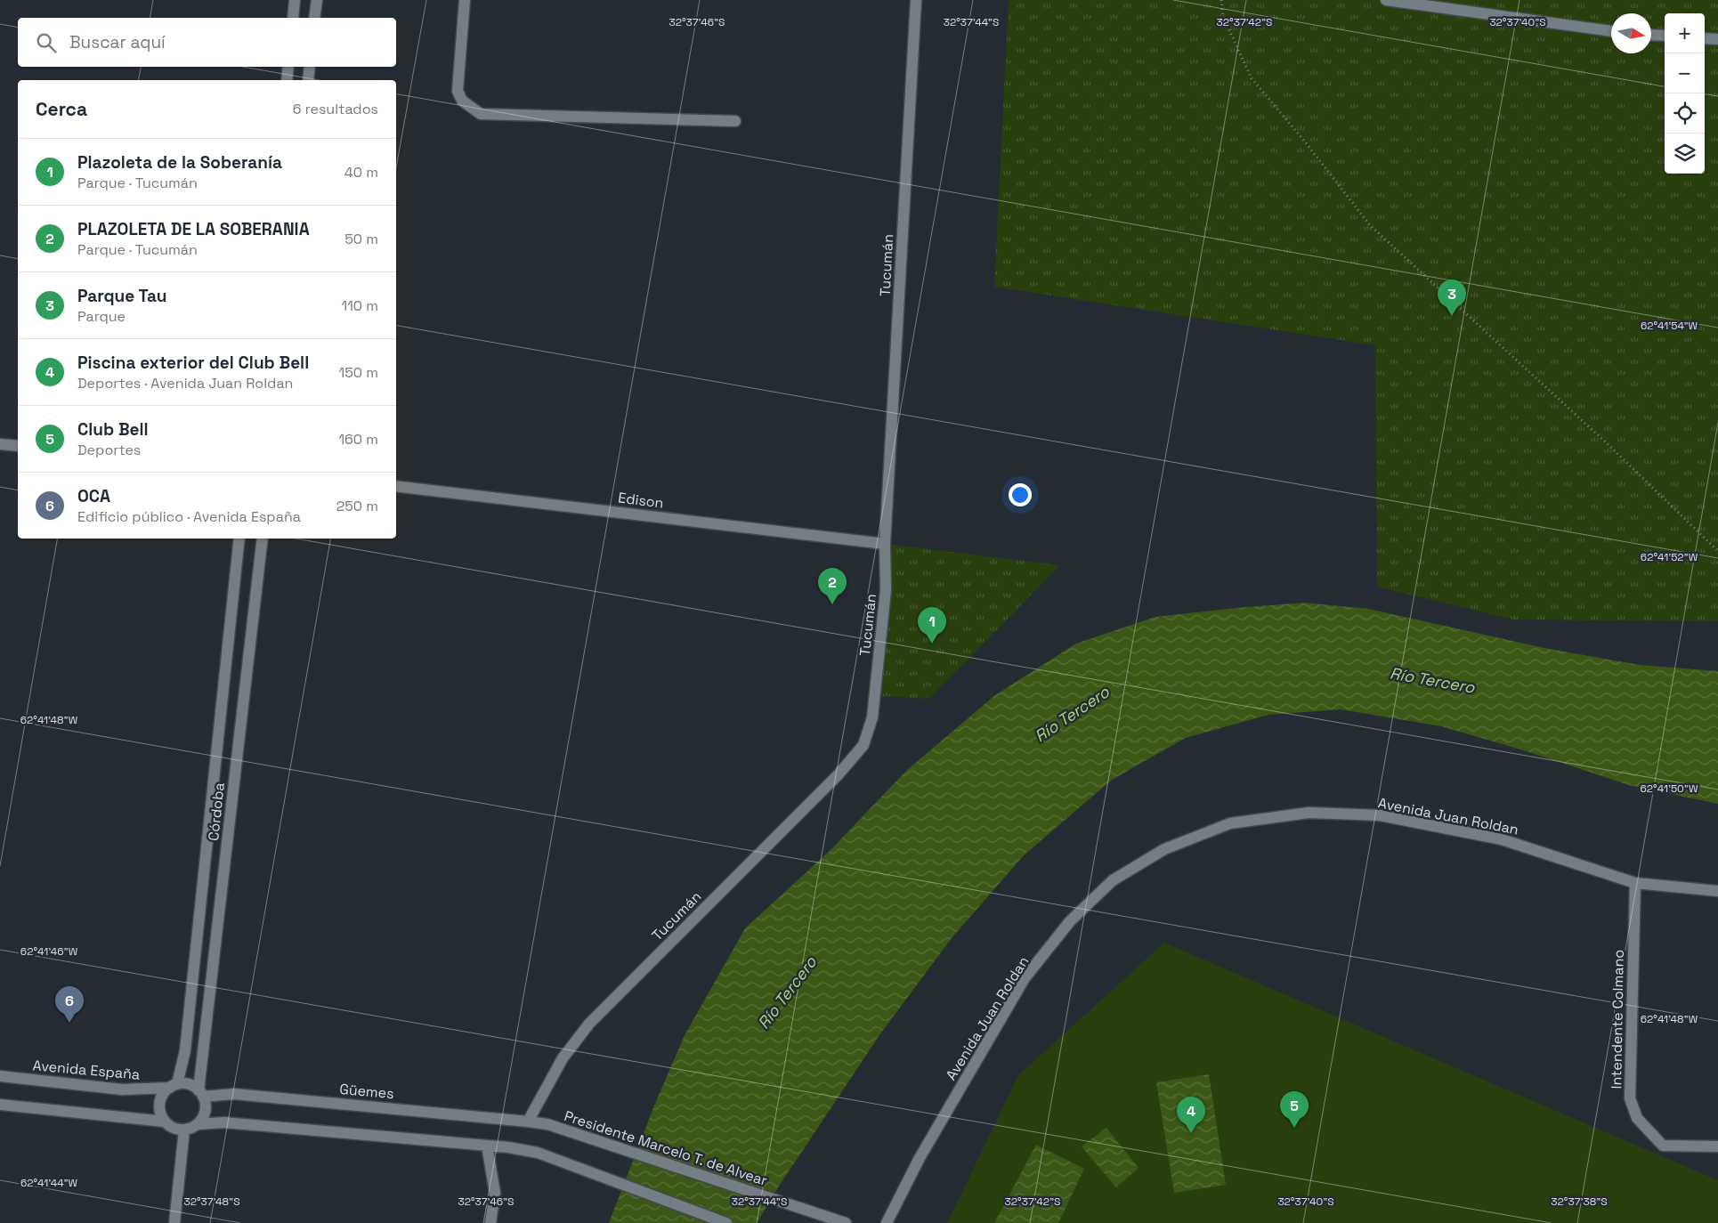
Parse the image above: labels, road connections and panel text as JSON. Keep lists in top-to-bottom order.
{
  "streets": {
    "street": [
      "Tucumán",
      "Edison",
      "Córdoba",
      "Avenida Juan Roldan",
      "Intendente Colmano",
      "Avenida España",
      "Güemes",
      "Presidente Marcelo T. de Alvear"
    ]
  },
  "crossings": [
    ["Tucumán", "Edison"],
    ["Tucumán", "Güemes"],
    ["Tucumán", "Presidente Marcelo T. de Alvear"],
    ["Córdoba", "Avenida España"],
    ["Córdoba", "Güemes"],
    ["Avenida Juan Roldan", "Intendente Colmano"],
    ["Avenida España", "Güemes"],
    ["Güemes", "Presidente Marcelo T. de Alvear"]
  ],
  "water": ["Río Tercero"],
  "north": "right",
  "page": {
    "map_buttons": ["+", "−"],
    "search": "Buscar aquí",
    "heading": ["Cerca", "6 resultados"],
    "list": [
      {
        "mark": "1",
        "name": "Plazoleta de la Soberanía",
        "note": "Parque · Tucumán",
        "value": "40 m"
      },
      {
        "mark": "2",
        "name": "PLAZOLETA DE LA SOBERANIA",
        "note": "Parque · Tucumán",
        "value": "50 m"
      },
      {
        "mark": "3",
        "name": "Parque Tau",
        "note": "Parque",
        "value": "110 m"
      },
      {
        "mark": "4",
        "name": "Piscina exterior del Club Bell",
        "note": "Deportes · Avenida Juan Roldan",
        "value": "150 m"
      },
      {
        "mark": "5",
        "name": "Club Bell",
        "note": "Deportes",
        "value": "160 m"
      },
      {
        "mark": "6",
        "name": "OCA",
        "note": "Edificio público · Avenida España",
        "value": "250 m"
      }
    ],
    "pins": [
      "3",
      "2",
      "1",
      "6",
      "5",
      "4"
    ]
  },
  "coordinates": [
    "32°37'46\"S",
    "32°37'44\"S",
    "32°37'42\"S",
    "32°37'40\"S",
    "62°41'54\"W",
    "62°41'52\"W",
    "62°41'48\"W",
    "62°41'50\"W",
    "62°41'46\"W",
    "62°41'44\"W",
    "32°37'48\"S",
    "32°37'38\"S"
  ]
}
